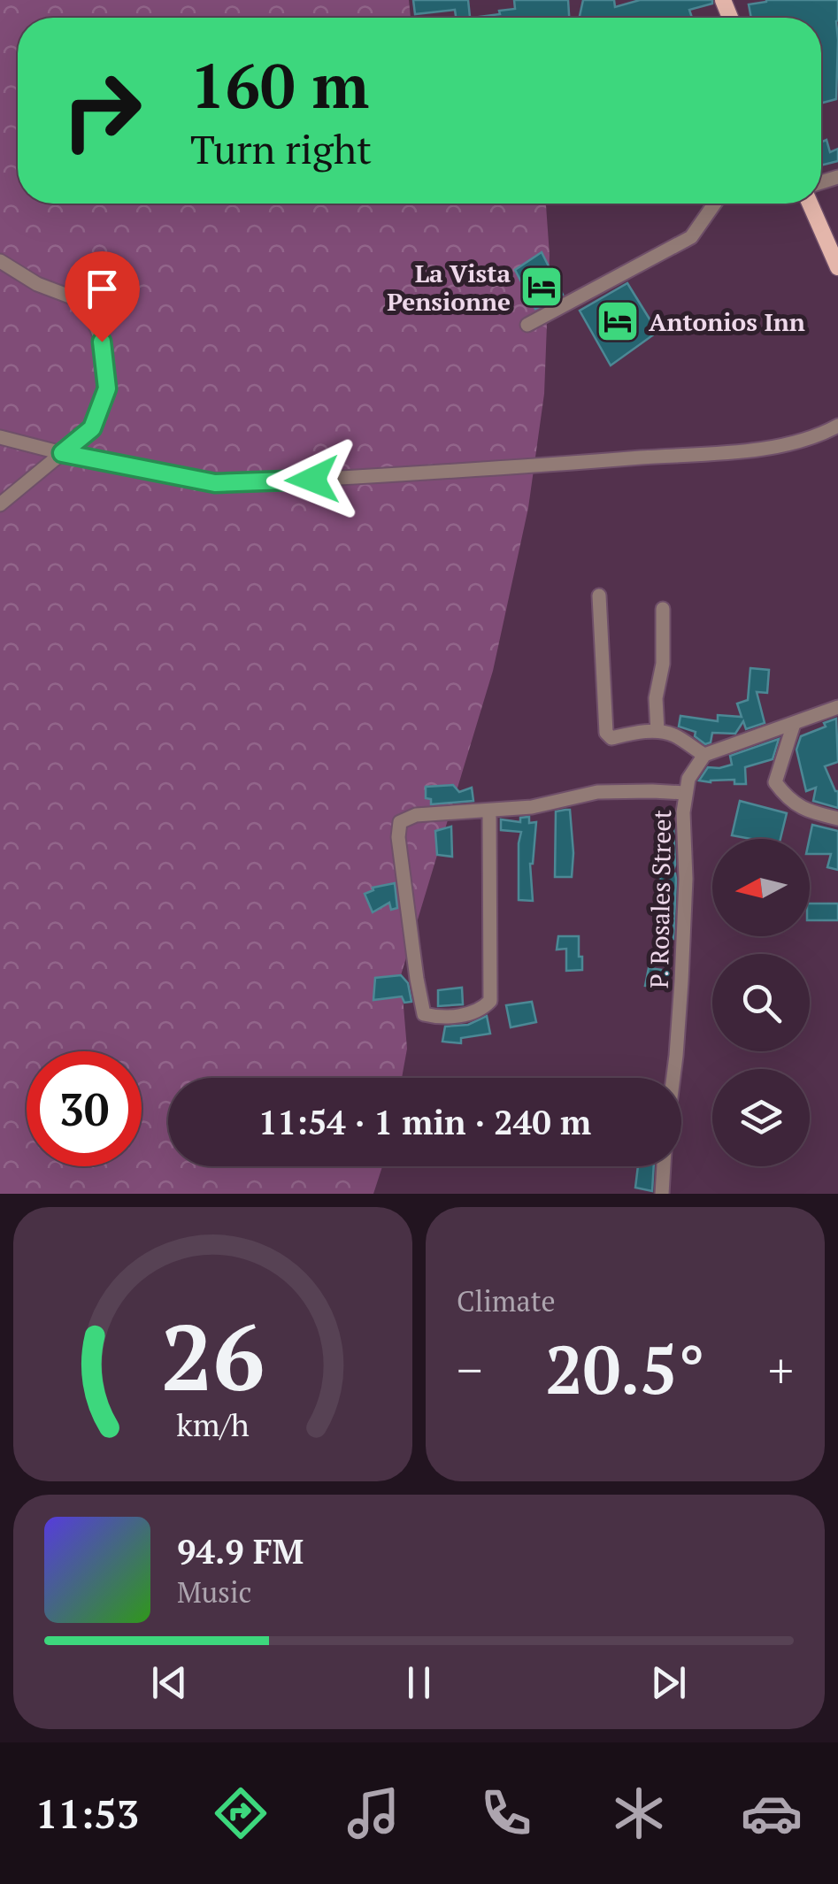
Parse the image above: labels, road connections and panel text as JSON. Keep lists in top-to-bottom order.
{
  "streets": {
    "street": ["P. Rosales Street"]
  },
  "places": {
    "hotel": ["La Vista Pensionne", "Antonios Inn"]
  },
  "north": "left",
  "page": {
    "turn": ["160 m", "Turn right"],
    "limit": "30",
    "trip": "11:54 · 1 min · 240 m",
    "tile": "Climate",
    "heat": ["−", "20.5°", "+"],
    "song": ["94.9 FM", "Music"],
    "tabs": "11:53",
    "gauge": ["26", "km/h"]
  }
}
